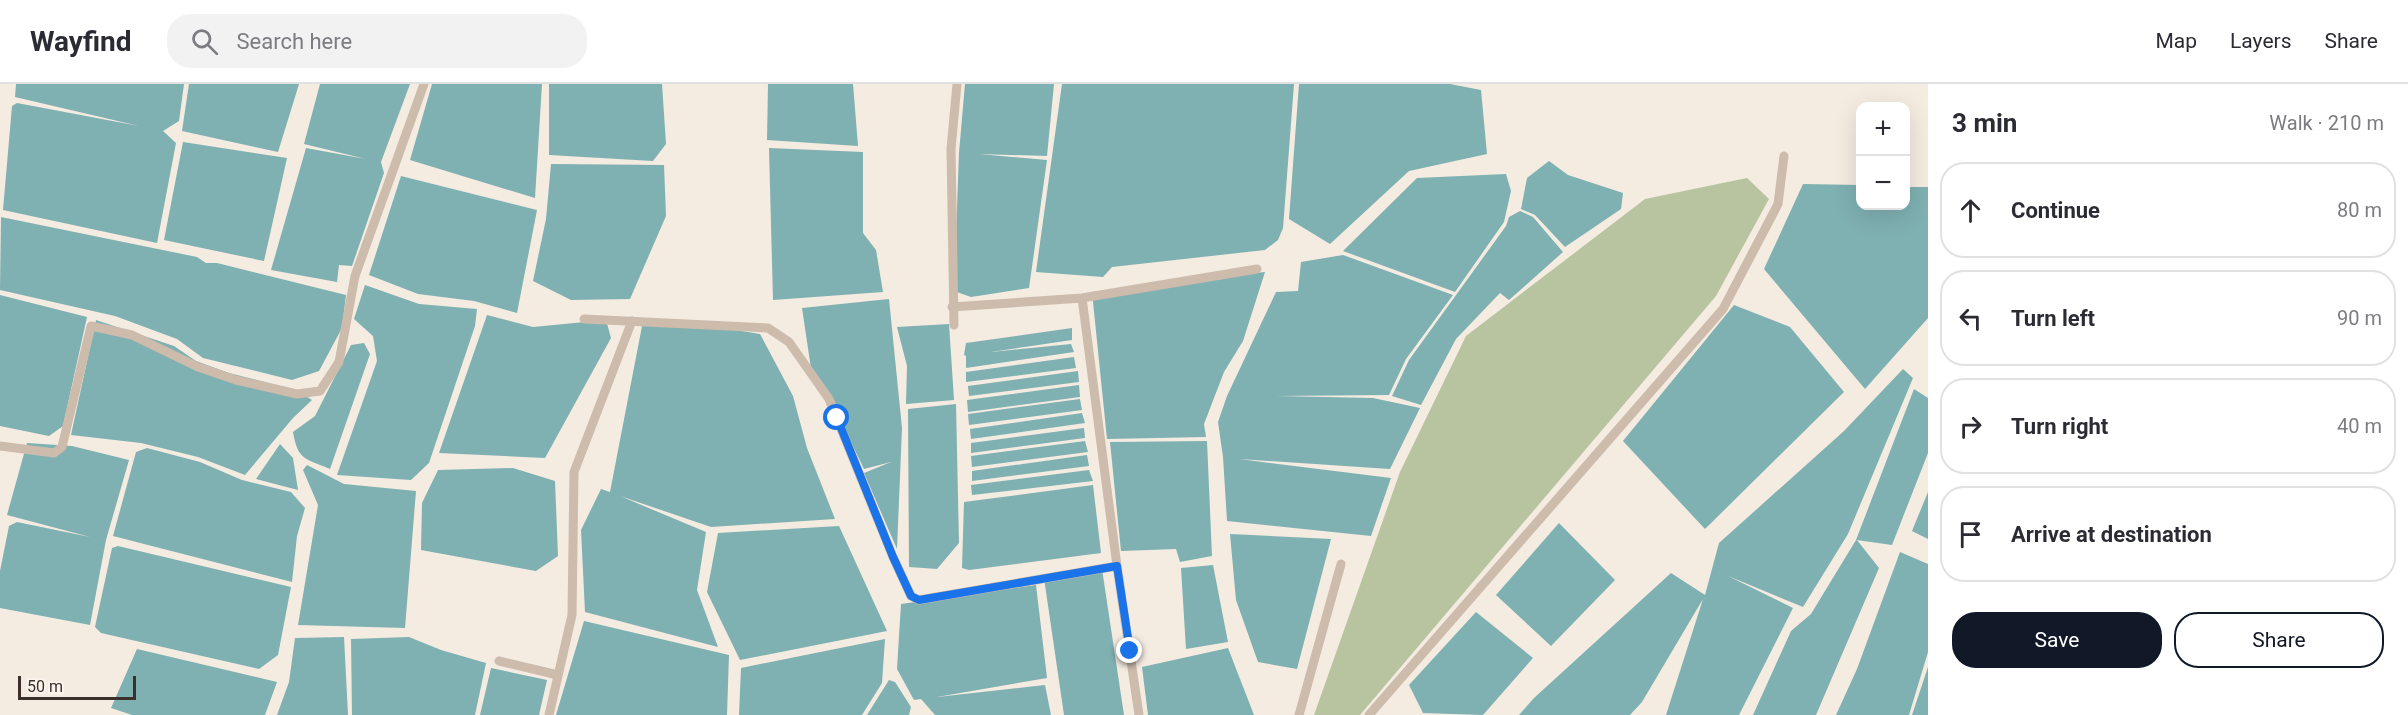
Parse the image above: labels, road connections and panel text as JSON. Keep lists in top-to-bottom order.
{
  "scale_bar": "50 m",
  "page": {
    "header": "Wayfind",
    "search": "Search here",
    "nav": ["Map", "Layers", "Share"],
    "heading": ["3 min", "Walk · 210 m"],
    "map_buttons": ["+", "−"],
    "list": [
      ["Continue", "80 m"],
      ["Turn left", "90 m"],
      ["Turn right", "40 m"],
      "Arrive at destination"
    ],
    "buttons": ["Save", "Share"],
    "scale": "50 m"
  }
}
